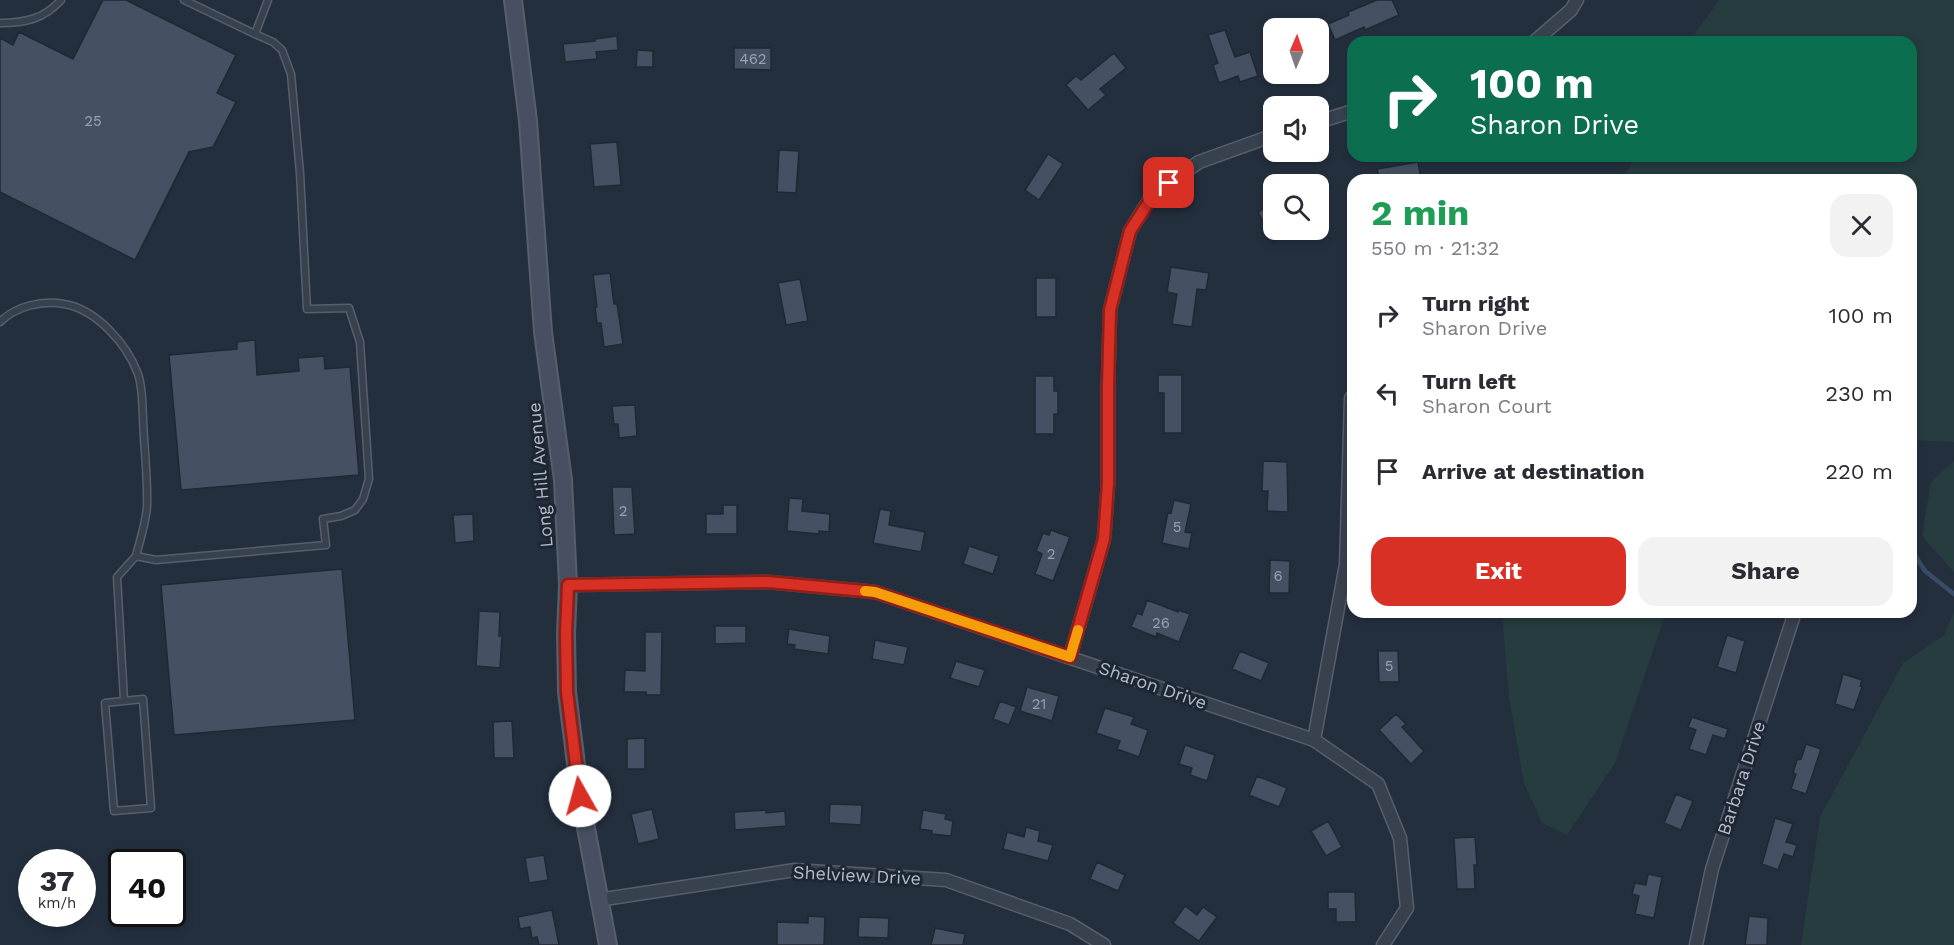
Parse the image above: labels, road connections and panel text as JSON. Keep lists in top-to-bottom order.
{
  "streets": {
    "street": [
      "Long Hill Avenue",
      "Sharon Drive",
      "Barbara Drive",
      "Shelview Drive"
    ]
  },
  "crossings": [
    ["Long Hill Avenue", "Sharon Drive"],
    ["Long Hill Avenue", "Shelview Drive"]
  ],
  "house_numbers": [
    "462",
    "25",
    "2",
    "5",
    "2",
    "6",
    "26",
    "5",
    "21"
  ],
  "north": "top",
  "page": {
    "turn": ["100 m", "Sharon Drive"],
    "heading": ["2 min", "550 m · 21:32"],
    "list": [
      {
        "name": "Turn right",
        "note": "Sharon Drive",
        "value": "100 m"
      },
      {
        "name": "Turn left",
        "note": "Sharon Court",
        "value": "230 m"
      },
      {
        "name": "Arrive at destination",
        "value": "220 m"
      }
    ],
    "buttons": ["Exit", "Share"],
    "speed": "37 km/h",
    "limit": "40"
  }
}
